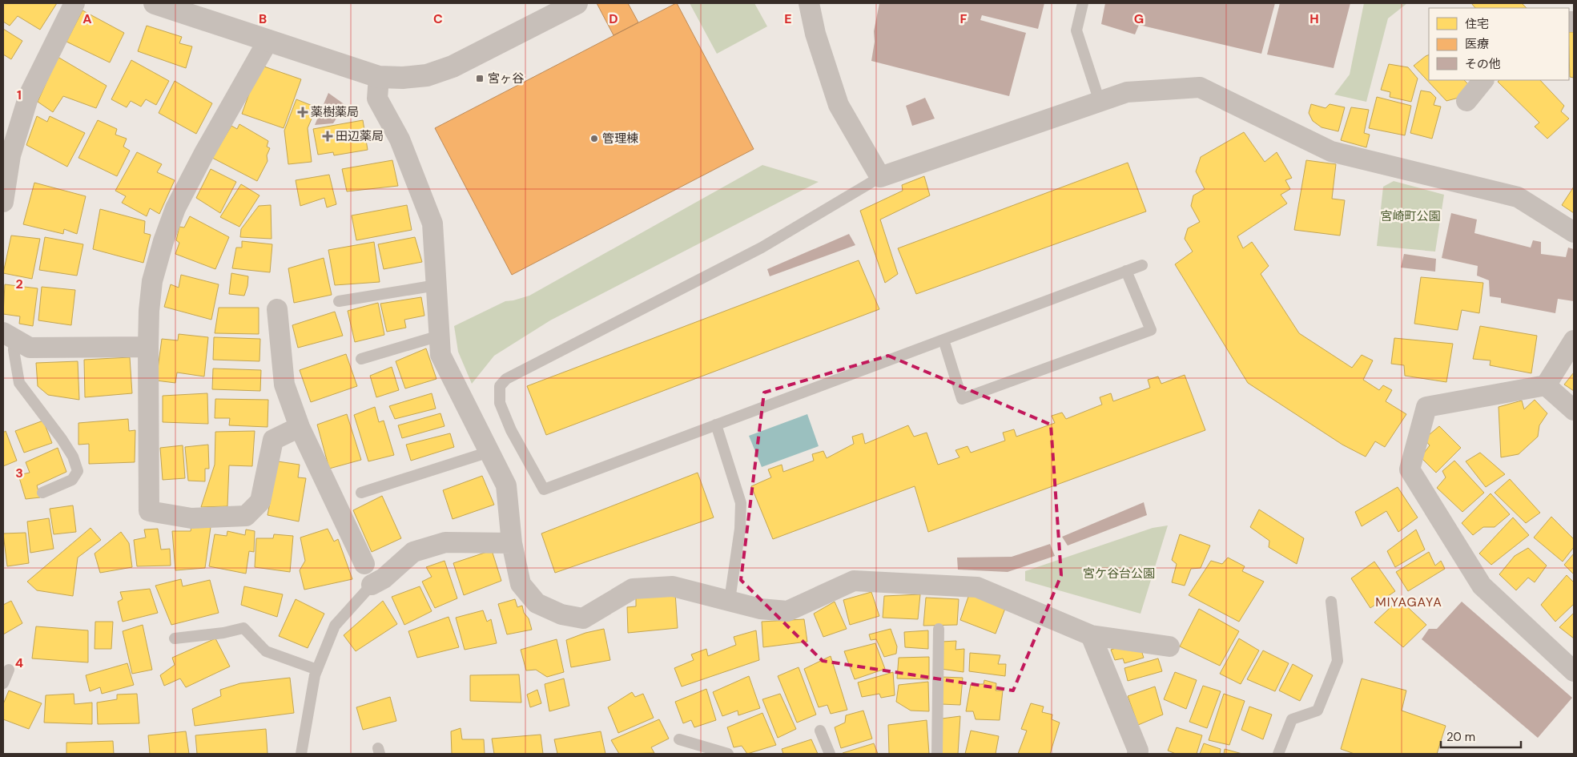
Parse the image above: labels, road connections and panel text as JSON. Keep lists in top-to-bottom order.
{
  "districts": ["MIYAGAYA"],
  "parks": ["宮崎町公園", "宮ケ谷台公園"],
  "places": {
    "transit": ["宮ヶ谷"],
    "health": ["薬樹薬局", "田辺薬局"],
    "other": ["管理棟"]
  },
  "legend": ["住宅", "医療", "その他"],
  "scale_bar": "20 m",
  "grid": {
    "columns": [
      "A",
      "B",
      "C",
      "D",
      "E",
      "F",
      "G",
      "H"
    ],
    "rows": [
      "1",
      "2",
      "3",
      "4"
    ]
  }
}
